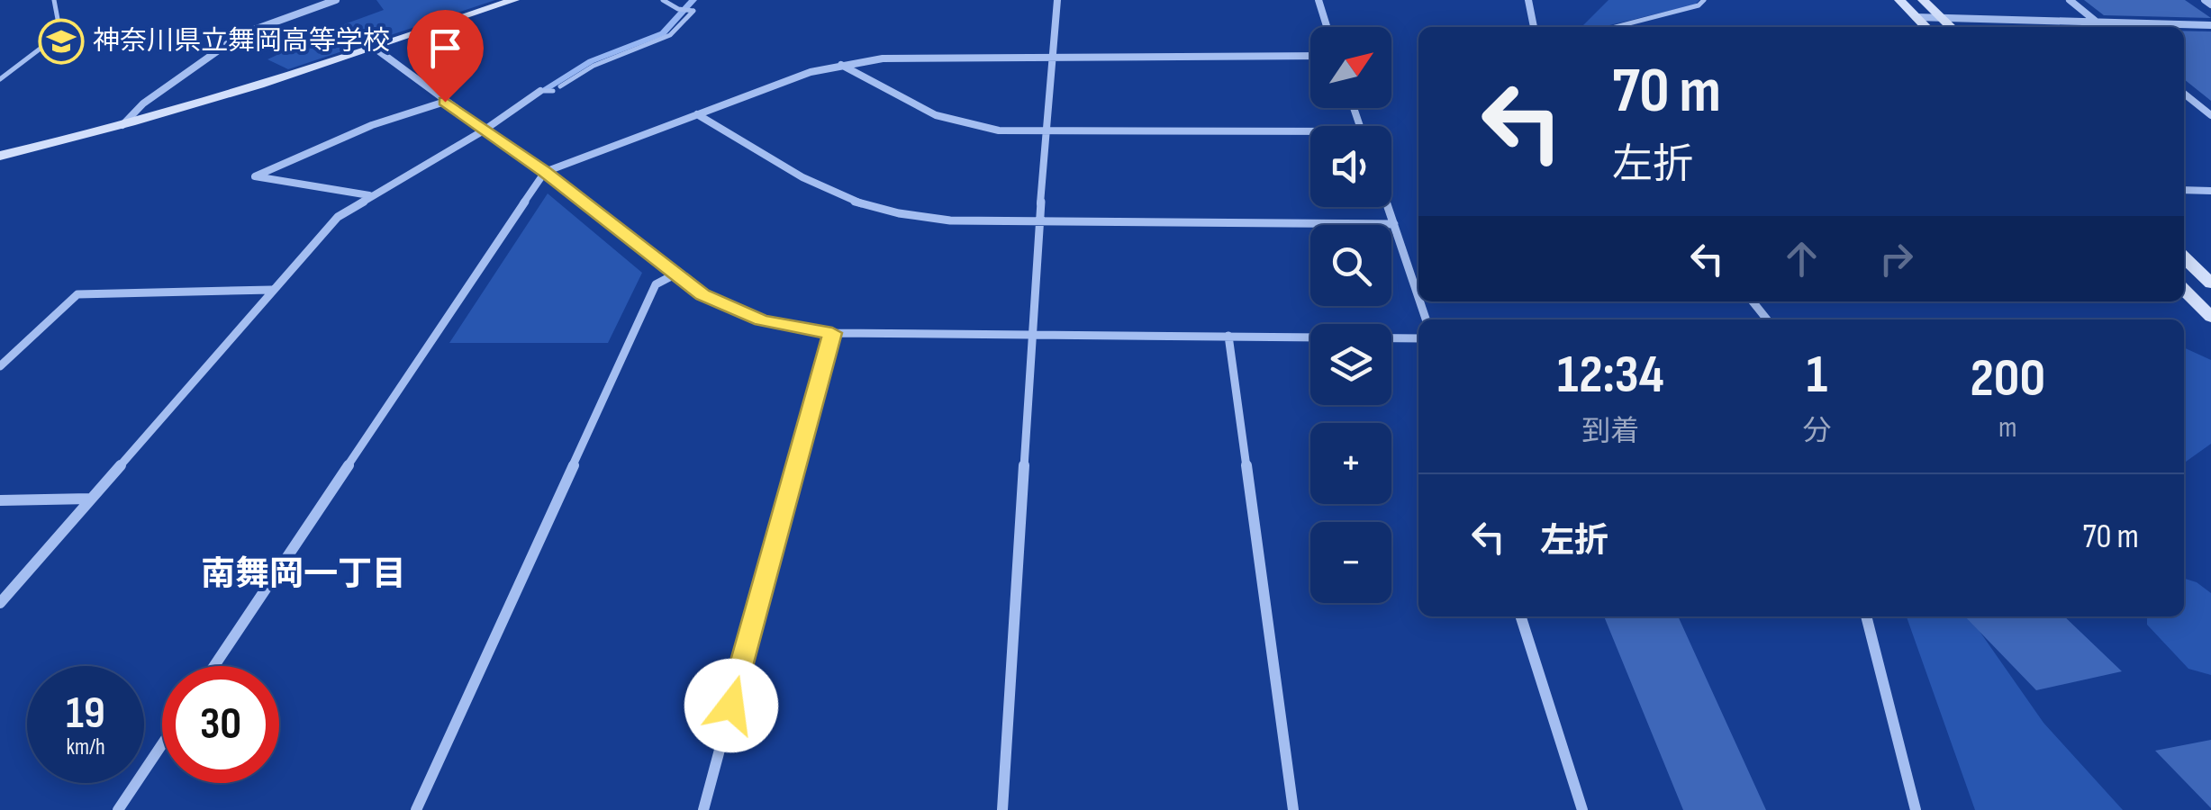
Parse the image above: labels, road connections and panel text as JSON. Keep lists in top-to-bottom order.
{
  "districts": ["南舞岡一丁目"],
  "places": {
    "school or university": ["神奈川県立舞岡高等学校"]
  },
  "north": "top right",
  "page": {
    "map_buttons": ["+", "−"],
    "turn": ["70 m", "左折"],
    "eta": [
      "12:34",
      "到着",
      "1",
      "分",
      "200",
      "m"
    ],
    "list": [
      {
        "name": "左折",
        "value": "70 m"
      }
    ],
    "speed": "19 km/h",
    "limit": "30"
  }
}
